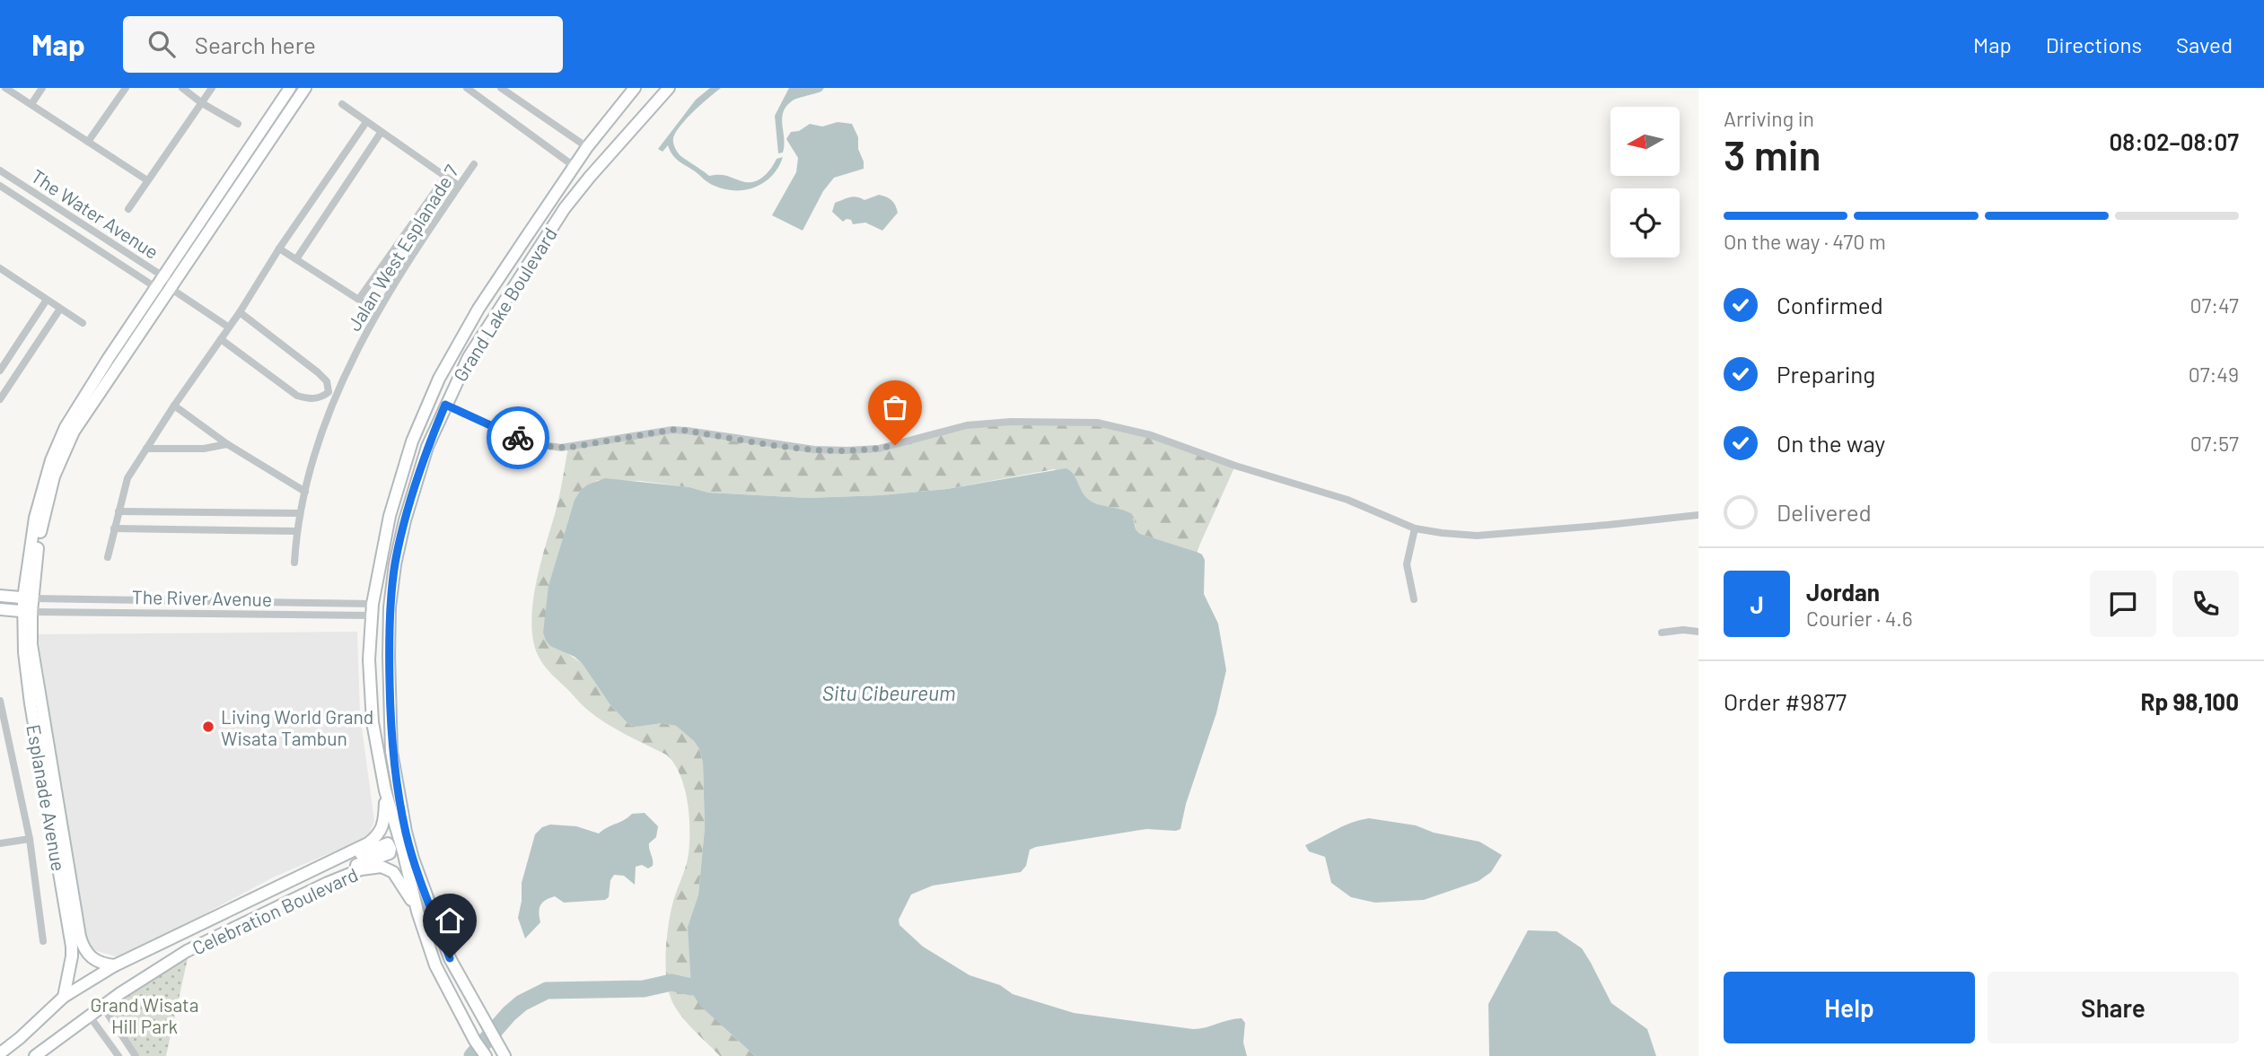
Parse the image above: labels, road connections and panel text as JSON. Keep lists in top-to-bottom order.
{
  "streets": {
    "street": [
      "The Water Avenue",
      "Jalan West Esplanade 7",
      "Grand Lake Boulevard",
      "The River Avenue",
      "Esplanade Avenue",
      "Celebration Boulevard"
    ]
  },
  "crossings": [
    ["Grand Lake Boulevard", "The River Avenue"],
    ["Grand Lake Boulevard", "Celebration Boulevard"],
    ["The River Avenue", "Esplanade Avenue"],
    ["Esplanade Avenue", "Celebration Boulevard"]
  ],
  "water": ["Situ Cibeureum"],
  "parks": ["Grand Wisata Hill Park"],
  "places": ["Living World Grand Wisata Tambun"],
  "north": "left",
  "page": {
    "header": "Map",
    "search": "Search here",
    "nav": ["Map", "Directions", "Saved"],
    "heading": ["3 min", "Arriving in", "08:02–08:07"],
    "panel": [
      "Jordan",
      "Courier · 4.6",
      "Order #9877",
      "Rp 98,100"
    ],
    "bar": "On the way · 470 m",
    "list": [
      ["Confirmed", "07:47"],
      ["Preparing", "07:49"],
      ["On the way", "07:57"],
      "Delivered"
    ],
    "round": "J",
    "buttons": ["Help", "Share"]
  }
}
